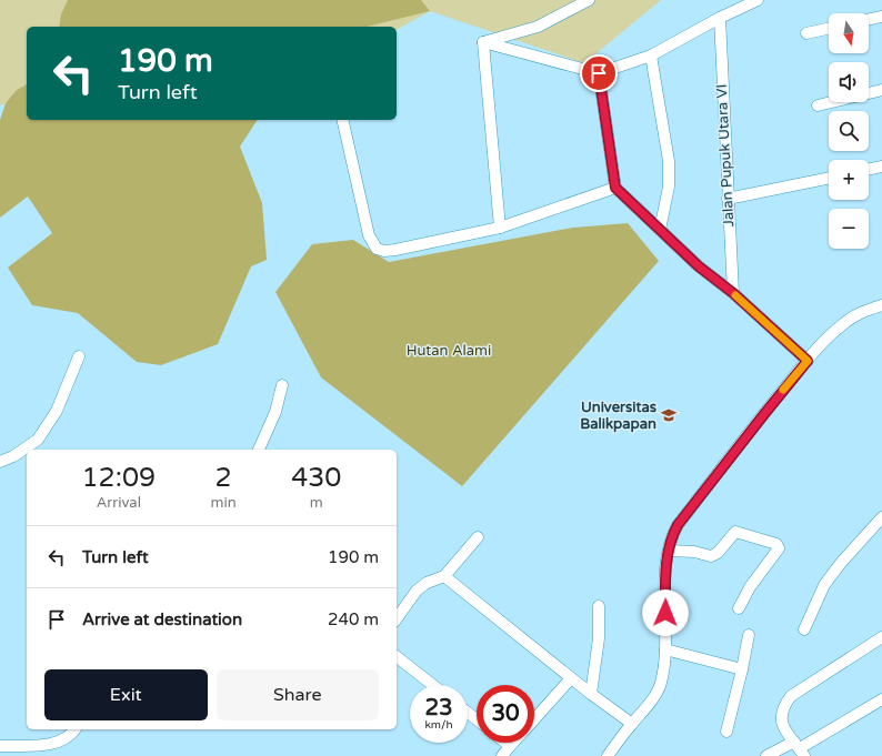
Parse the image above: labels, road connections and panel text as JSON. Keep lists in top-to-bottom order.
{
  "streets": {
    "street": ["Jalan Pupuk Utara VI"]
  },
  "parks": ["Hutan Alami"],
  "places": {
    "school or university": ["Universitas Balikpapan"]
  },
  "north": "bottom",
  "page": {
    "map_buttons": ["+", "−"],
    "turn": ["190 m", "Turn left"],
    "eta": [
      "12:09",
      "Arrival",
      "2",
      "min",
      "430",
      "m"
    ],
    "list": [
      {
        "name": "Turn left",
        "value": "190 m"
      },
      {
        "name": "Arrive at destination",
        "value": "240 m"
      }
    ],
    "buttons": ["Exit", "Share"],
    "speed": "23 km/h",
    "limit": "30"
  }
}
